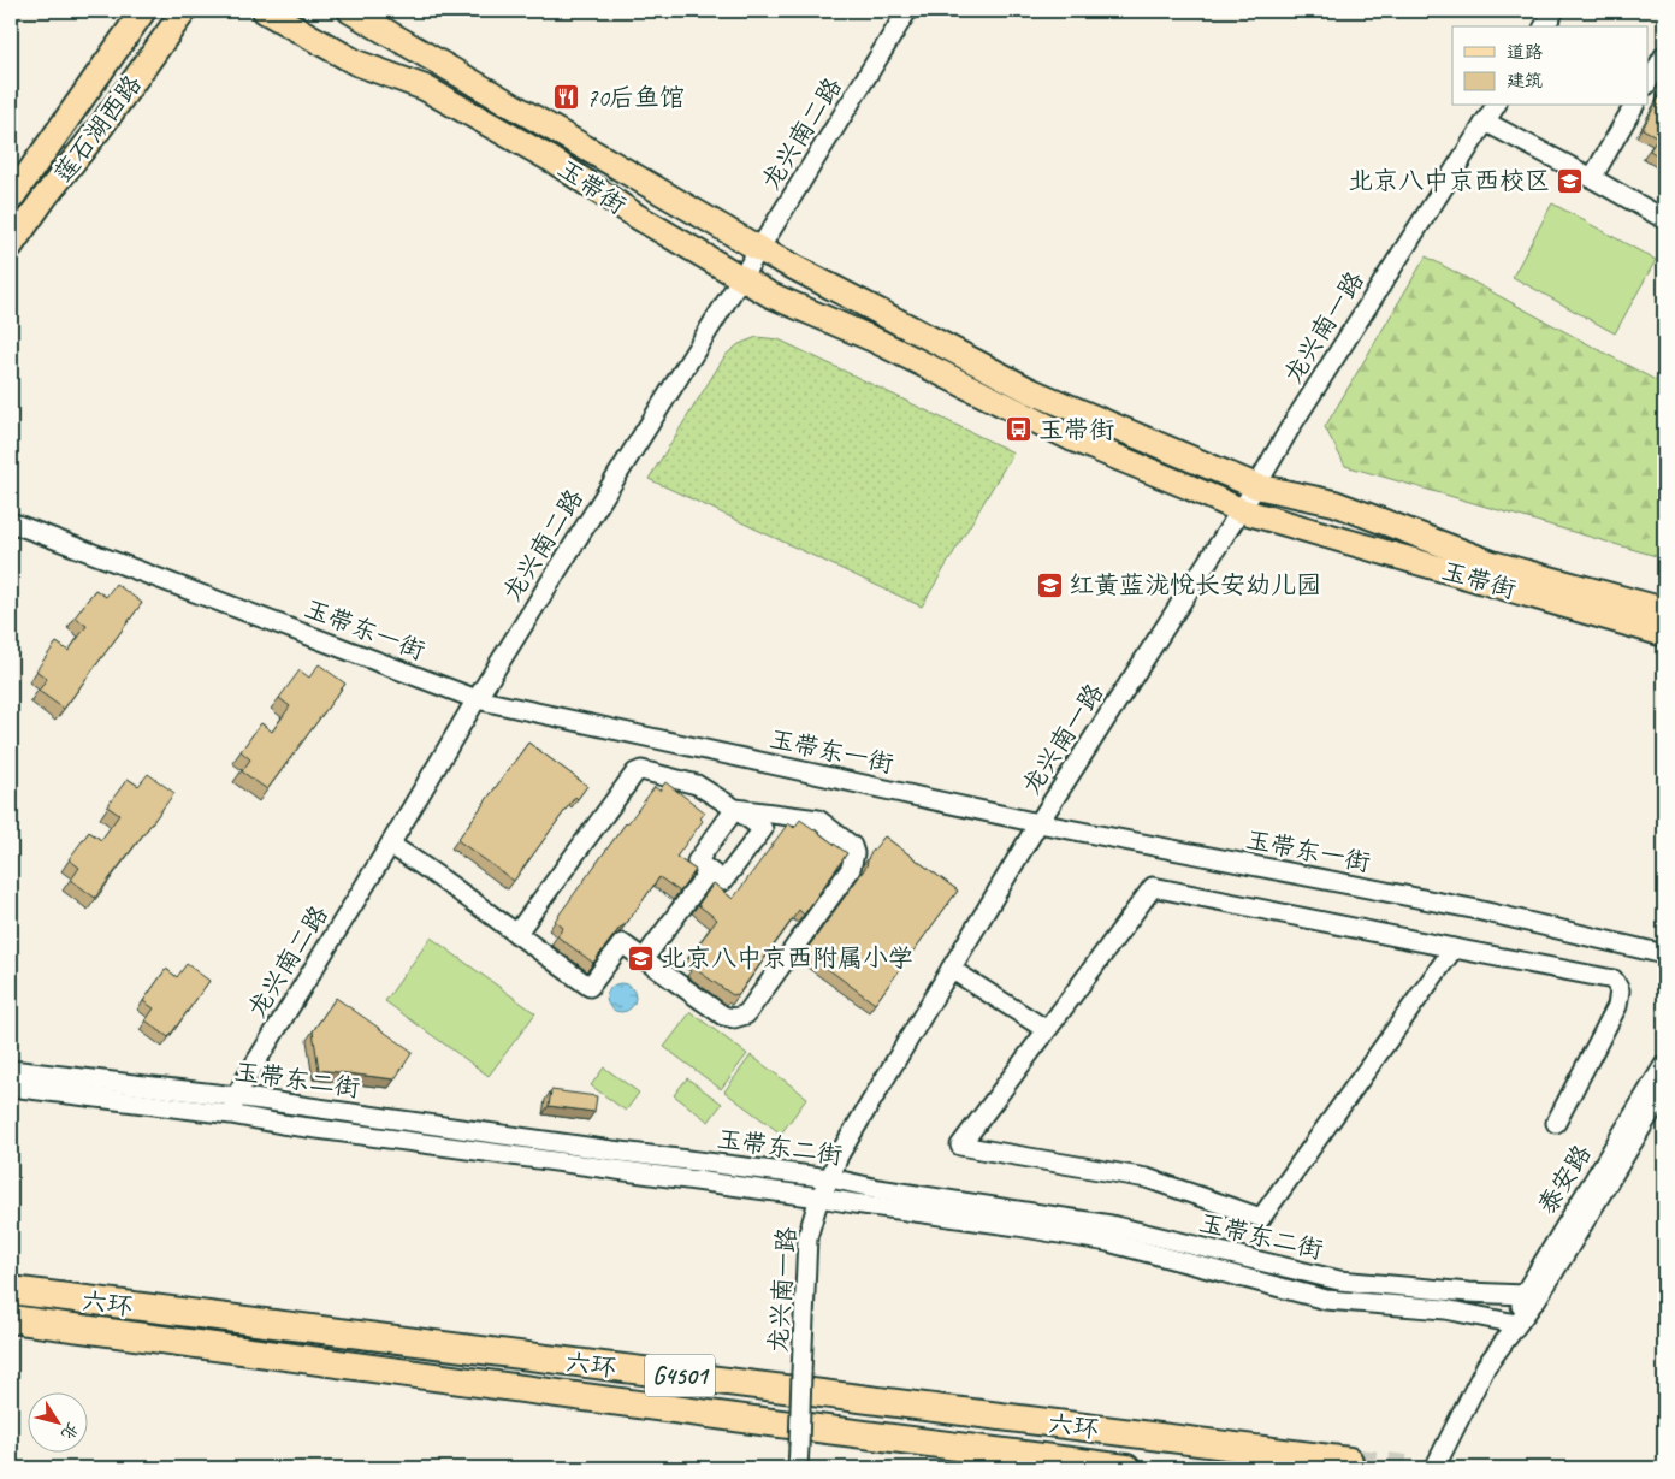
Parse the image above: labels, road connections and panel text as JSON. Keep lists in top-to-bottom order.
{
  "streets": {
    "highway": ["六环", "G4501"],
    "main road": ["莲石湖西路", "玉带街"],
    "street": [
      "龙兴南二路",
      "龙兴南一路",
      "玉带东一街",
      "玉带东二街",
      "泰安路"
    ]
  },
  "crossings": [
    ["龙兴南二路", "玉带街"],
    ["龙兴南二路", "玉带东一街"],
    ["龙兴南二路", "玉带东二街"],
    ["玉带街", "龙兴南一路"],
    ["龙兴南一路", "玉带东一街"],
    ["龙兴南一路", "玉带东二街"],
    ["玉带东二街", "泰安路"]
  ],
  "places": {
    "restaurant": ["70后鱼馆"],
    "school or university": ["北京八中京西校区", "红黄蓝泷悦长安幼儿园", "北京八中京西附属小学"],
    "bus stop": ["玉带街"]
  },
  "legend": ["道路", "建筑"],
  "north": "bottom right"
}
